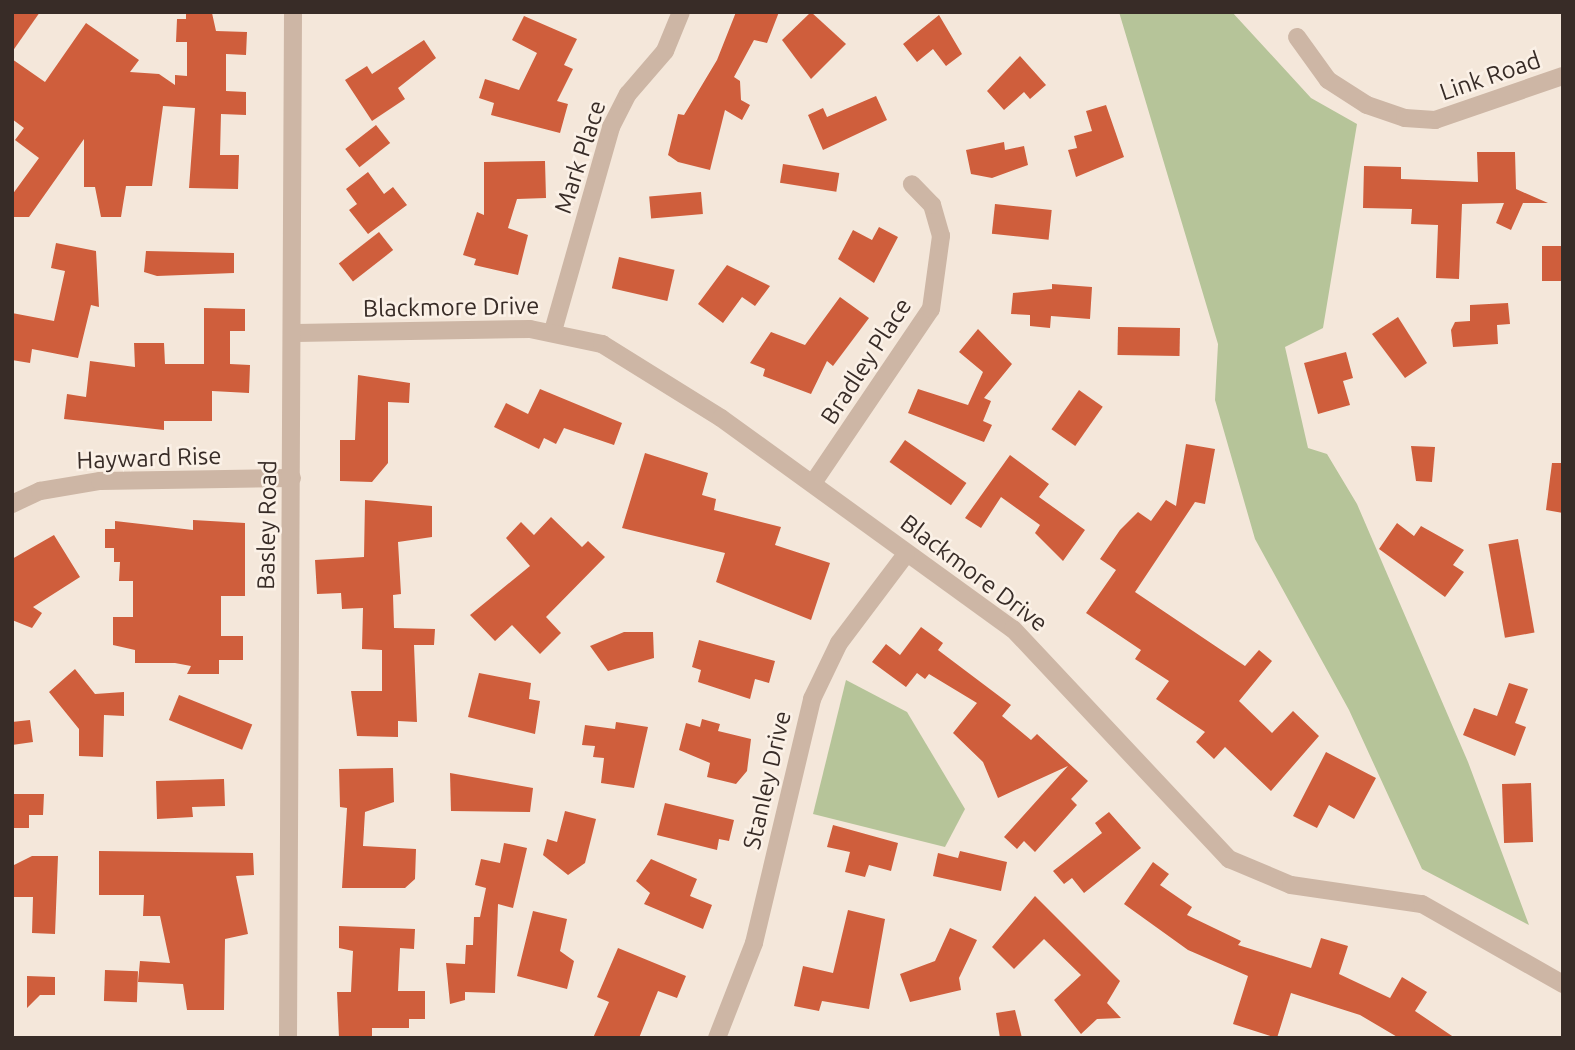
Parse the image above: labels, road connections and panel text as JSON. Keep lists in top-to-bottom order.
{
  "streets": {
    "street": [
      "Link Road",
      "Mark Place",
      "Blackmore Drive",
      "Bradley Place",
      "Hayward Rise",
      "Basley Road",
      "Stanley Drive"
    ]
  },
  "crossings": [
    ["Mark Place", "Blackmore Drive"],
    ["Blackmore Drive", "Bradley Place"],
    ["Blackmore Drive", "Basley Road"],
    ["Blackmore Drive", "Stanley Drive"],
    ["Hayward Rise", "Basley Road"]
  ]
}
